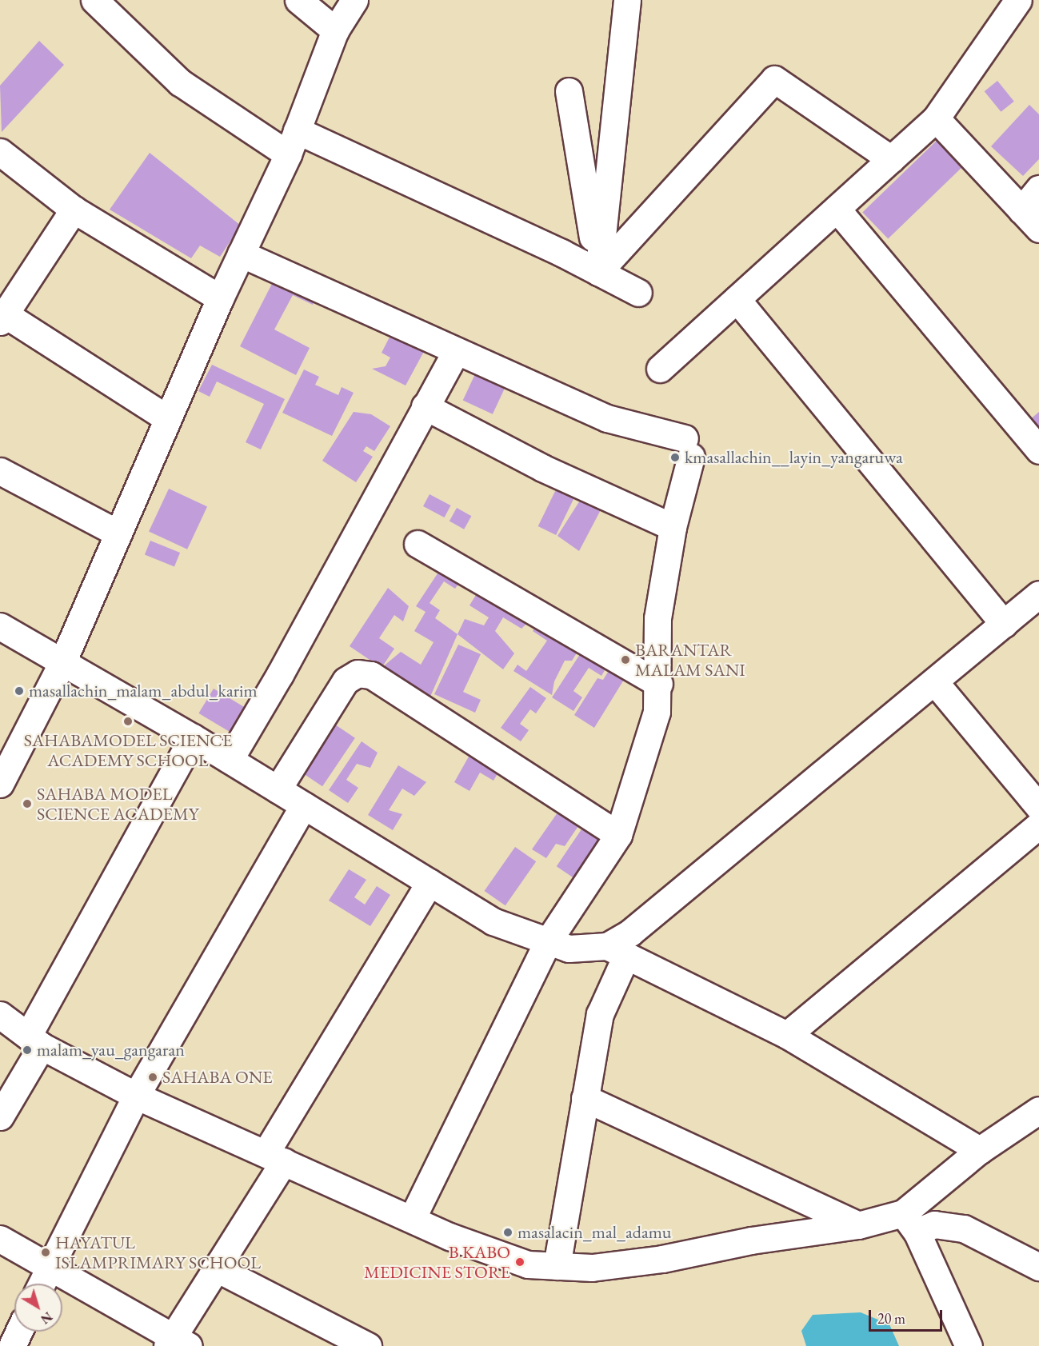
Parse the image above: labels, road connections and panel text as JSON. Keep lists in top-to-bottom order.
{
  "places": [
    "kmasallachin__layin_yangaruwa",
    "BARANTAR MALAM SANI",
    "masallachin_malam_abdul_karim",
    "SAHABAMODEL SCIENCE ACADEMY SCHOOL",
    "SAHABA MODEL SCIENCE ACADEMY",
    "malam_yau_gangaran",
    "SAHABA ONE",
    "masalacin_mal_adamu",
    "HAYATUL ISLAMPRIMARY SCHOOL",
    "B KABO MEDICINE STORE"
  ],
  "scale_bar": "20 m",
  "north": "bottom right"
}
